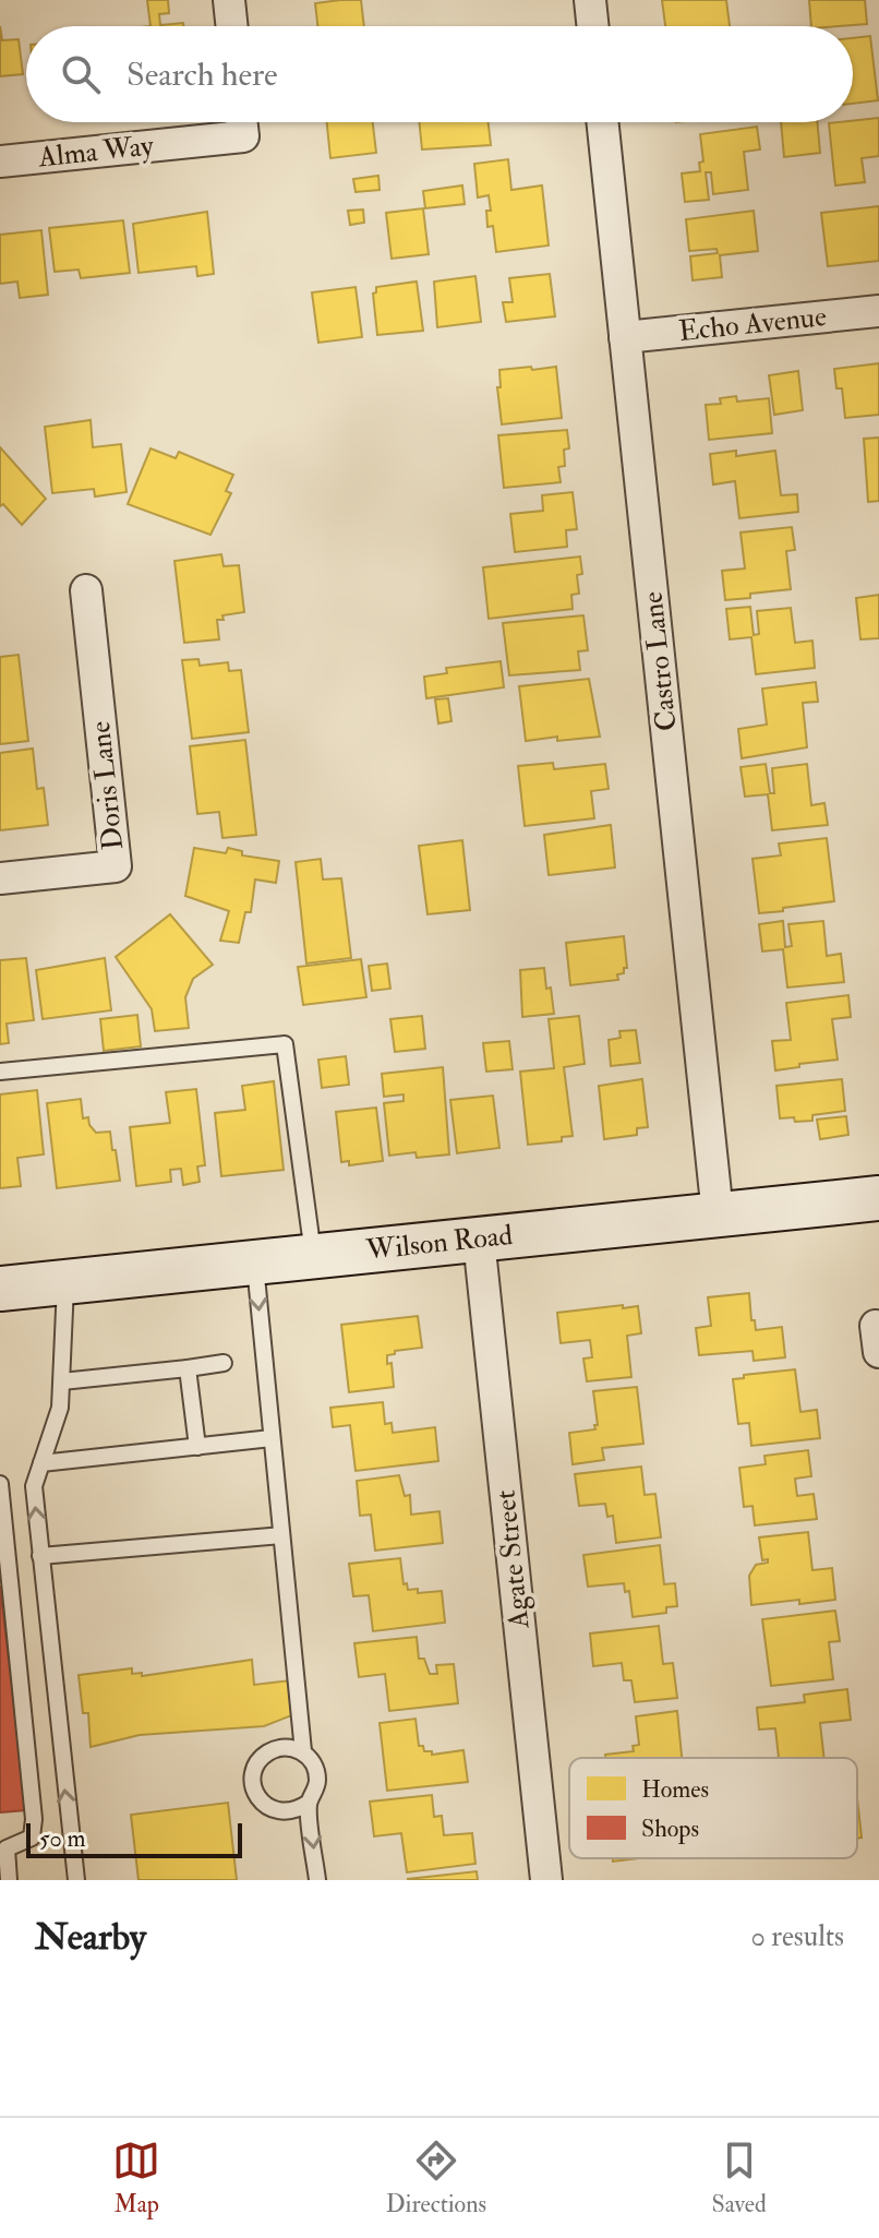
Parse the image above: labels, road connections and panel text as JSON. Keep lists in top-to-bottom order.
{
  "streets": {
    "street": [
      "Alma Way",
      "Echo Avenue",
      "Castro Lane",
      "Doris Lane",
      "Wilson Road",
      "Agate Street"
    ]
  },
  "crossings": [
    ["Echo Avenue", "Castro Lane"],
    ["Castro Lane", "Wilson Road"],
    ["Wilson Road", "Agate Street"]
  ],
  "legend": ["Homes", "Shops"],
  "scale_bar": "50 m",
  "page": {
    "search": "Search here",
    "scale": "50 m",
    "heading": ["Nearby", "0 results"],
    "nav": ["Map", "Directions", "Saved"]
  }
}
